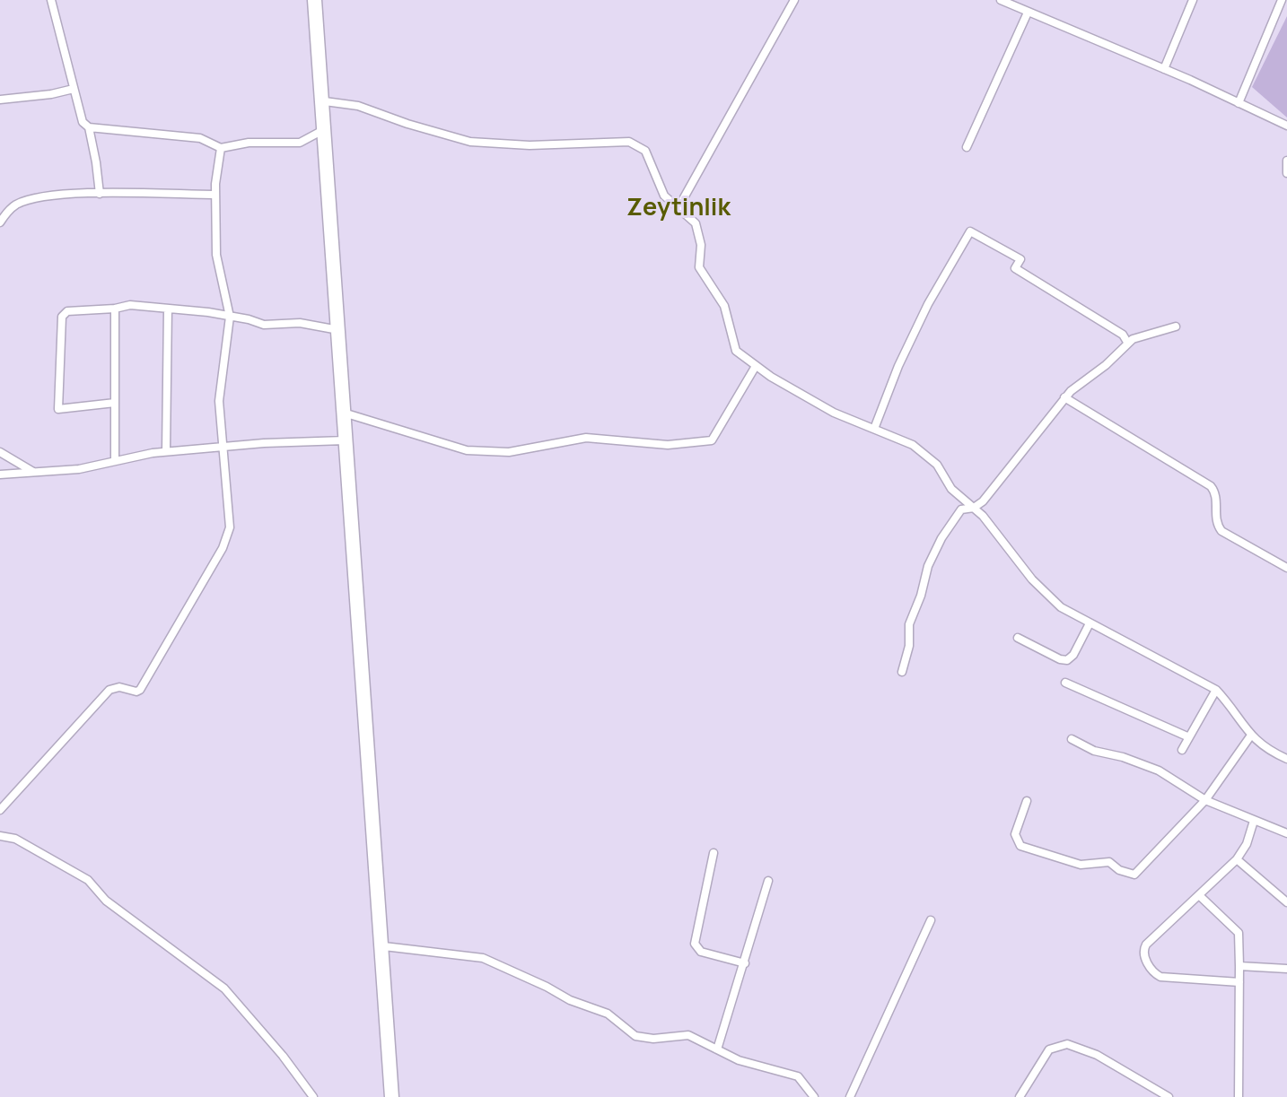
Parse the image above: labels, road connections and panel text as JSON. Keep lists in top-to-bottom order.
{
  "districts": ["Zeytinlik"]
}
